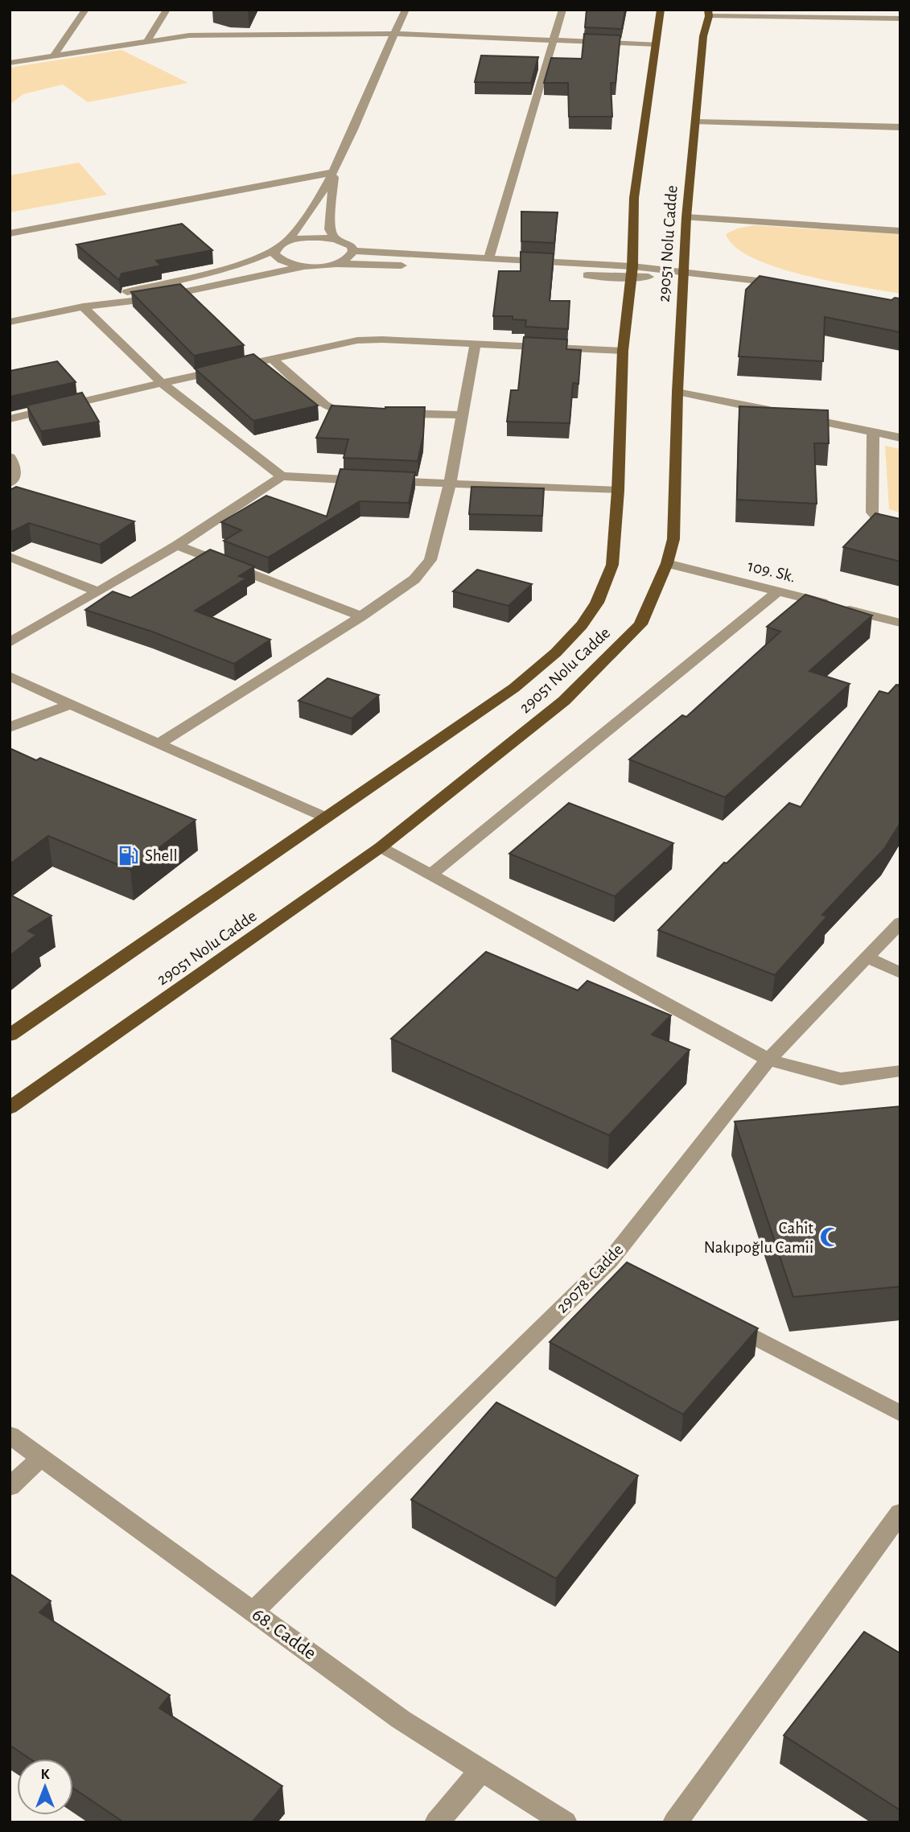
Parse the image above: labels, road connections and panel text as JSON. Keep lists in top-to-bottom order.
{
  "streets": {
    "main road": ["29051 Nolu Cadde"],
    "street": ["109. Sk.", "29078. Cadde", "68. Cadde"]
  },
  "crossings": [
    ["29051 Nolu Cadde", "109. Sk."],
    ["29078. Cadde", "68. Cadde"]
  ],
  "places": {
    "fuel station": ["Shell"],
    "mosque": ["Cahit Nakıpoğlu Camii"]
  },
  "north": "top"
}
